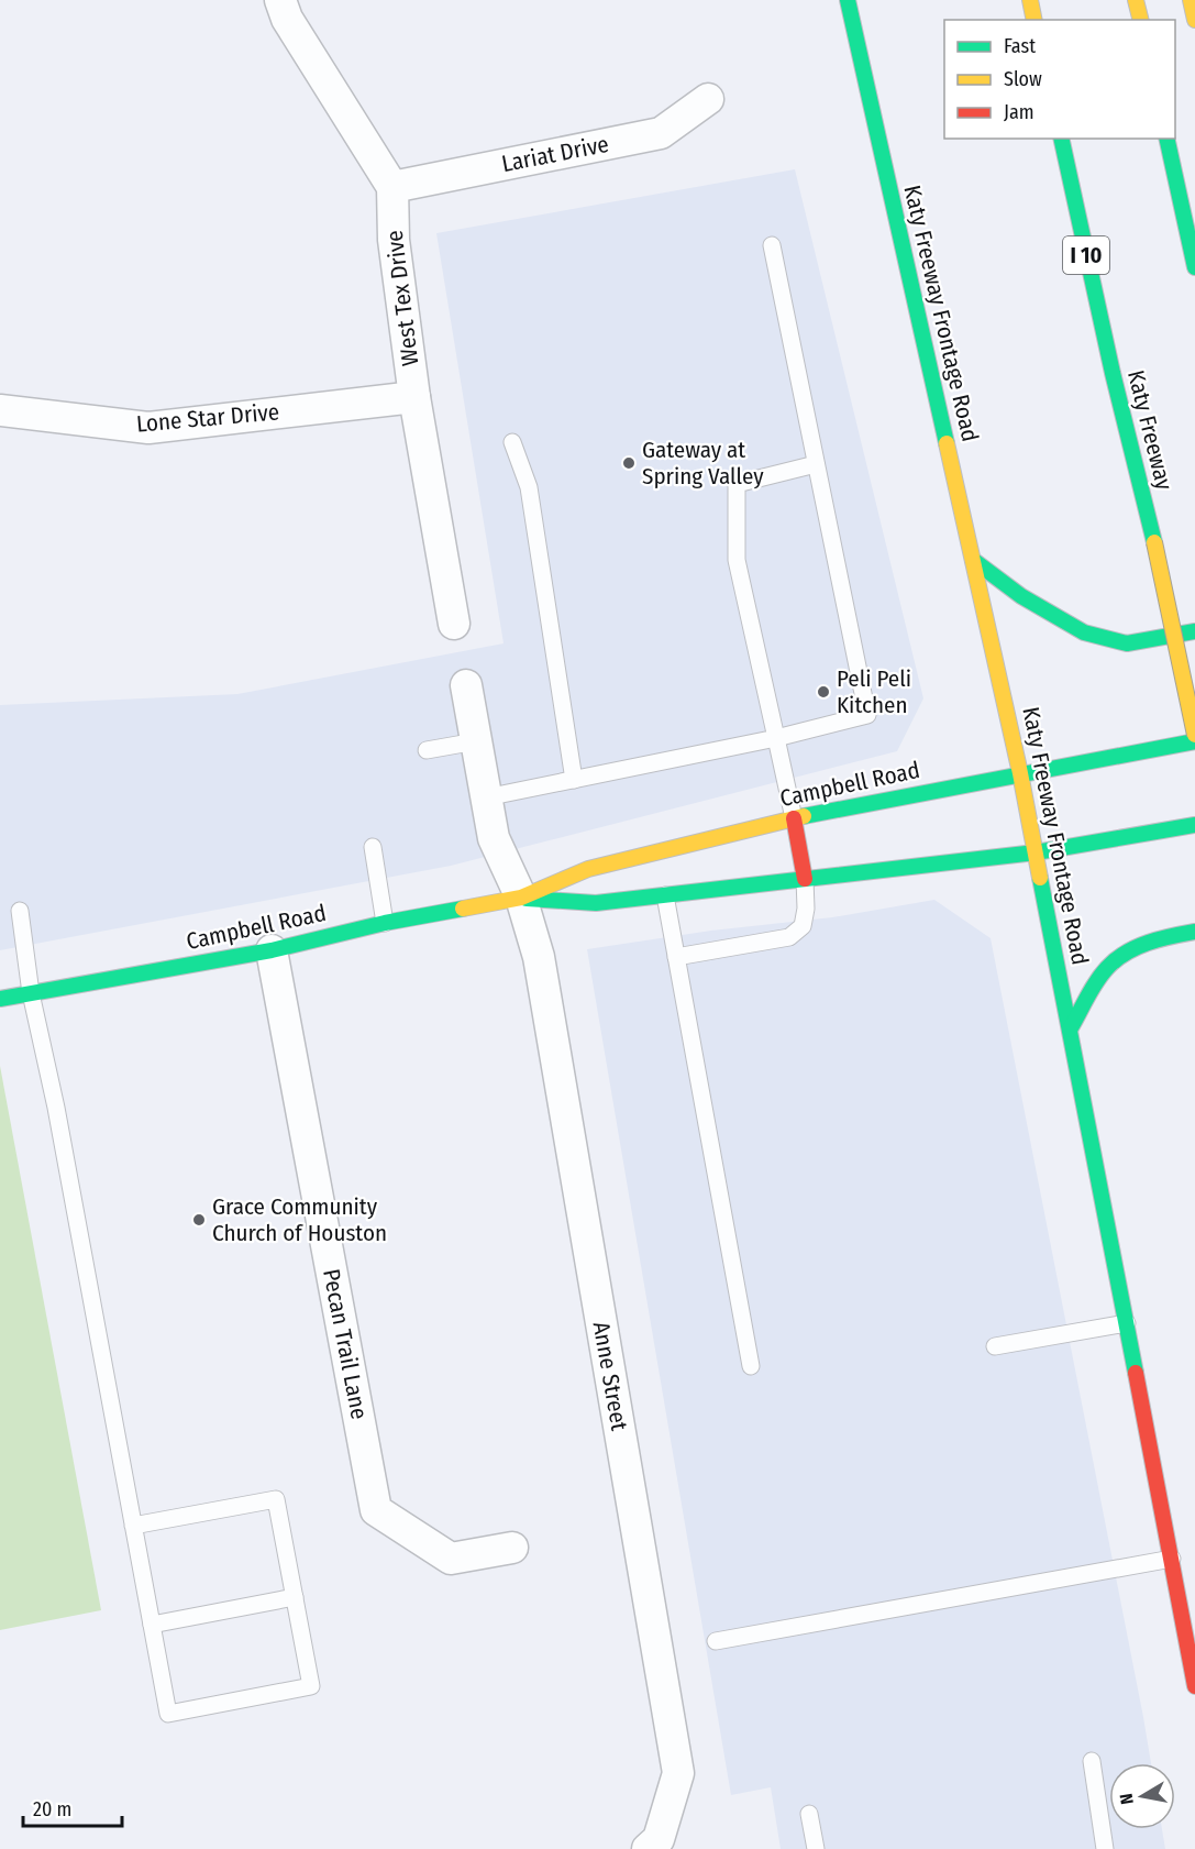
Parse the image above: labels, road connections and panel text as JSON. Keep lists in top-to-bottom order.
{
  "streets": {
    "main road": [
      "I 10",
      "Katy Freeway Frontage Road",
      "Katy Freeway",
      "Campbell Road"
    ],
    "street": [
      "Lariat Drive",
      "West Tex Drive",
      "Lone Star Drive",
      "Pecan Trail Lane",
      "Anne Street"
    ]
  },
  "crossings": [
    ["Lariat Drive", "West Tex Drive"],
    ["West Tex Drive", "Lone Star Drive"],
    ["Katy Freeway Frontage Road", "Campbell Road"],
    ["Campbell Road", "Pecan Trail Lane"],
    ["Campbell Road", "Anne Street"]
  ],
  "places": ["Gateway at Spring Valley", "Peli Peli Kitchen", "Grace Community Church of Houston"],
  "legend": ["Fast", "Slow", "Jam"],
  "scale_bar": "20 m",
  "north": "left"
}
